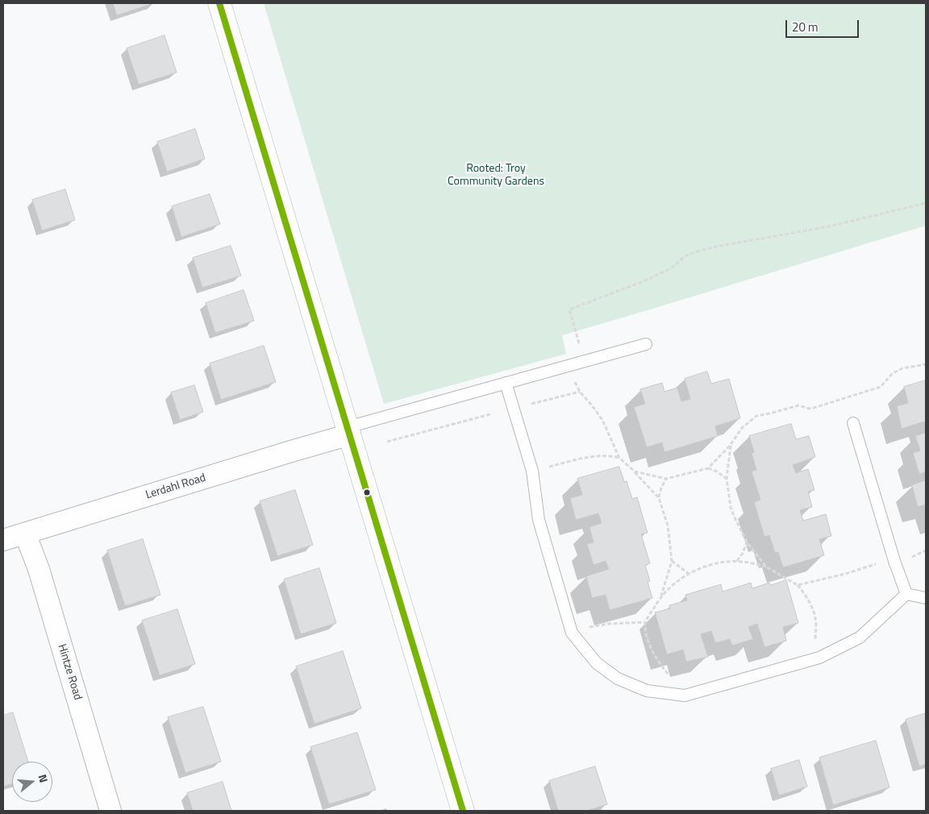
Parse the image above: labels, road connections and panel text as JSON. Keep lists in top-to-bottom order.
{
  "streets": {
    "street": ["Lerdahl Road", "Hintze Road"]
  },
  "crossings": [
    ["Lerdahl Road", "Hintze Road"]
  ],
  "parks": ["Rooted: Troy Community Gardens"],
  "scale_bar": "20 m",
  "north": "right"
}
